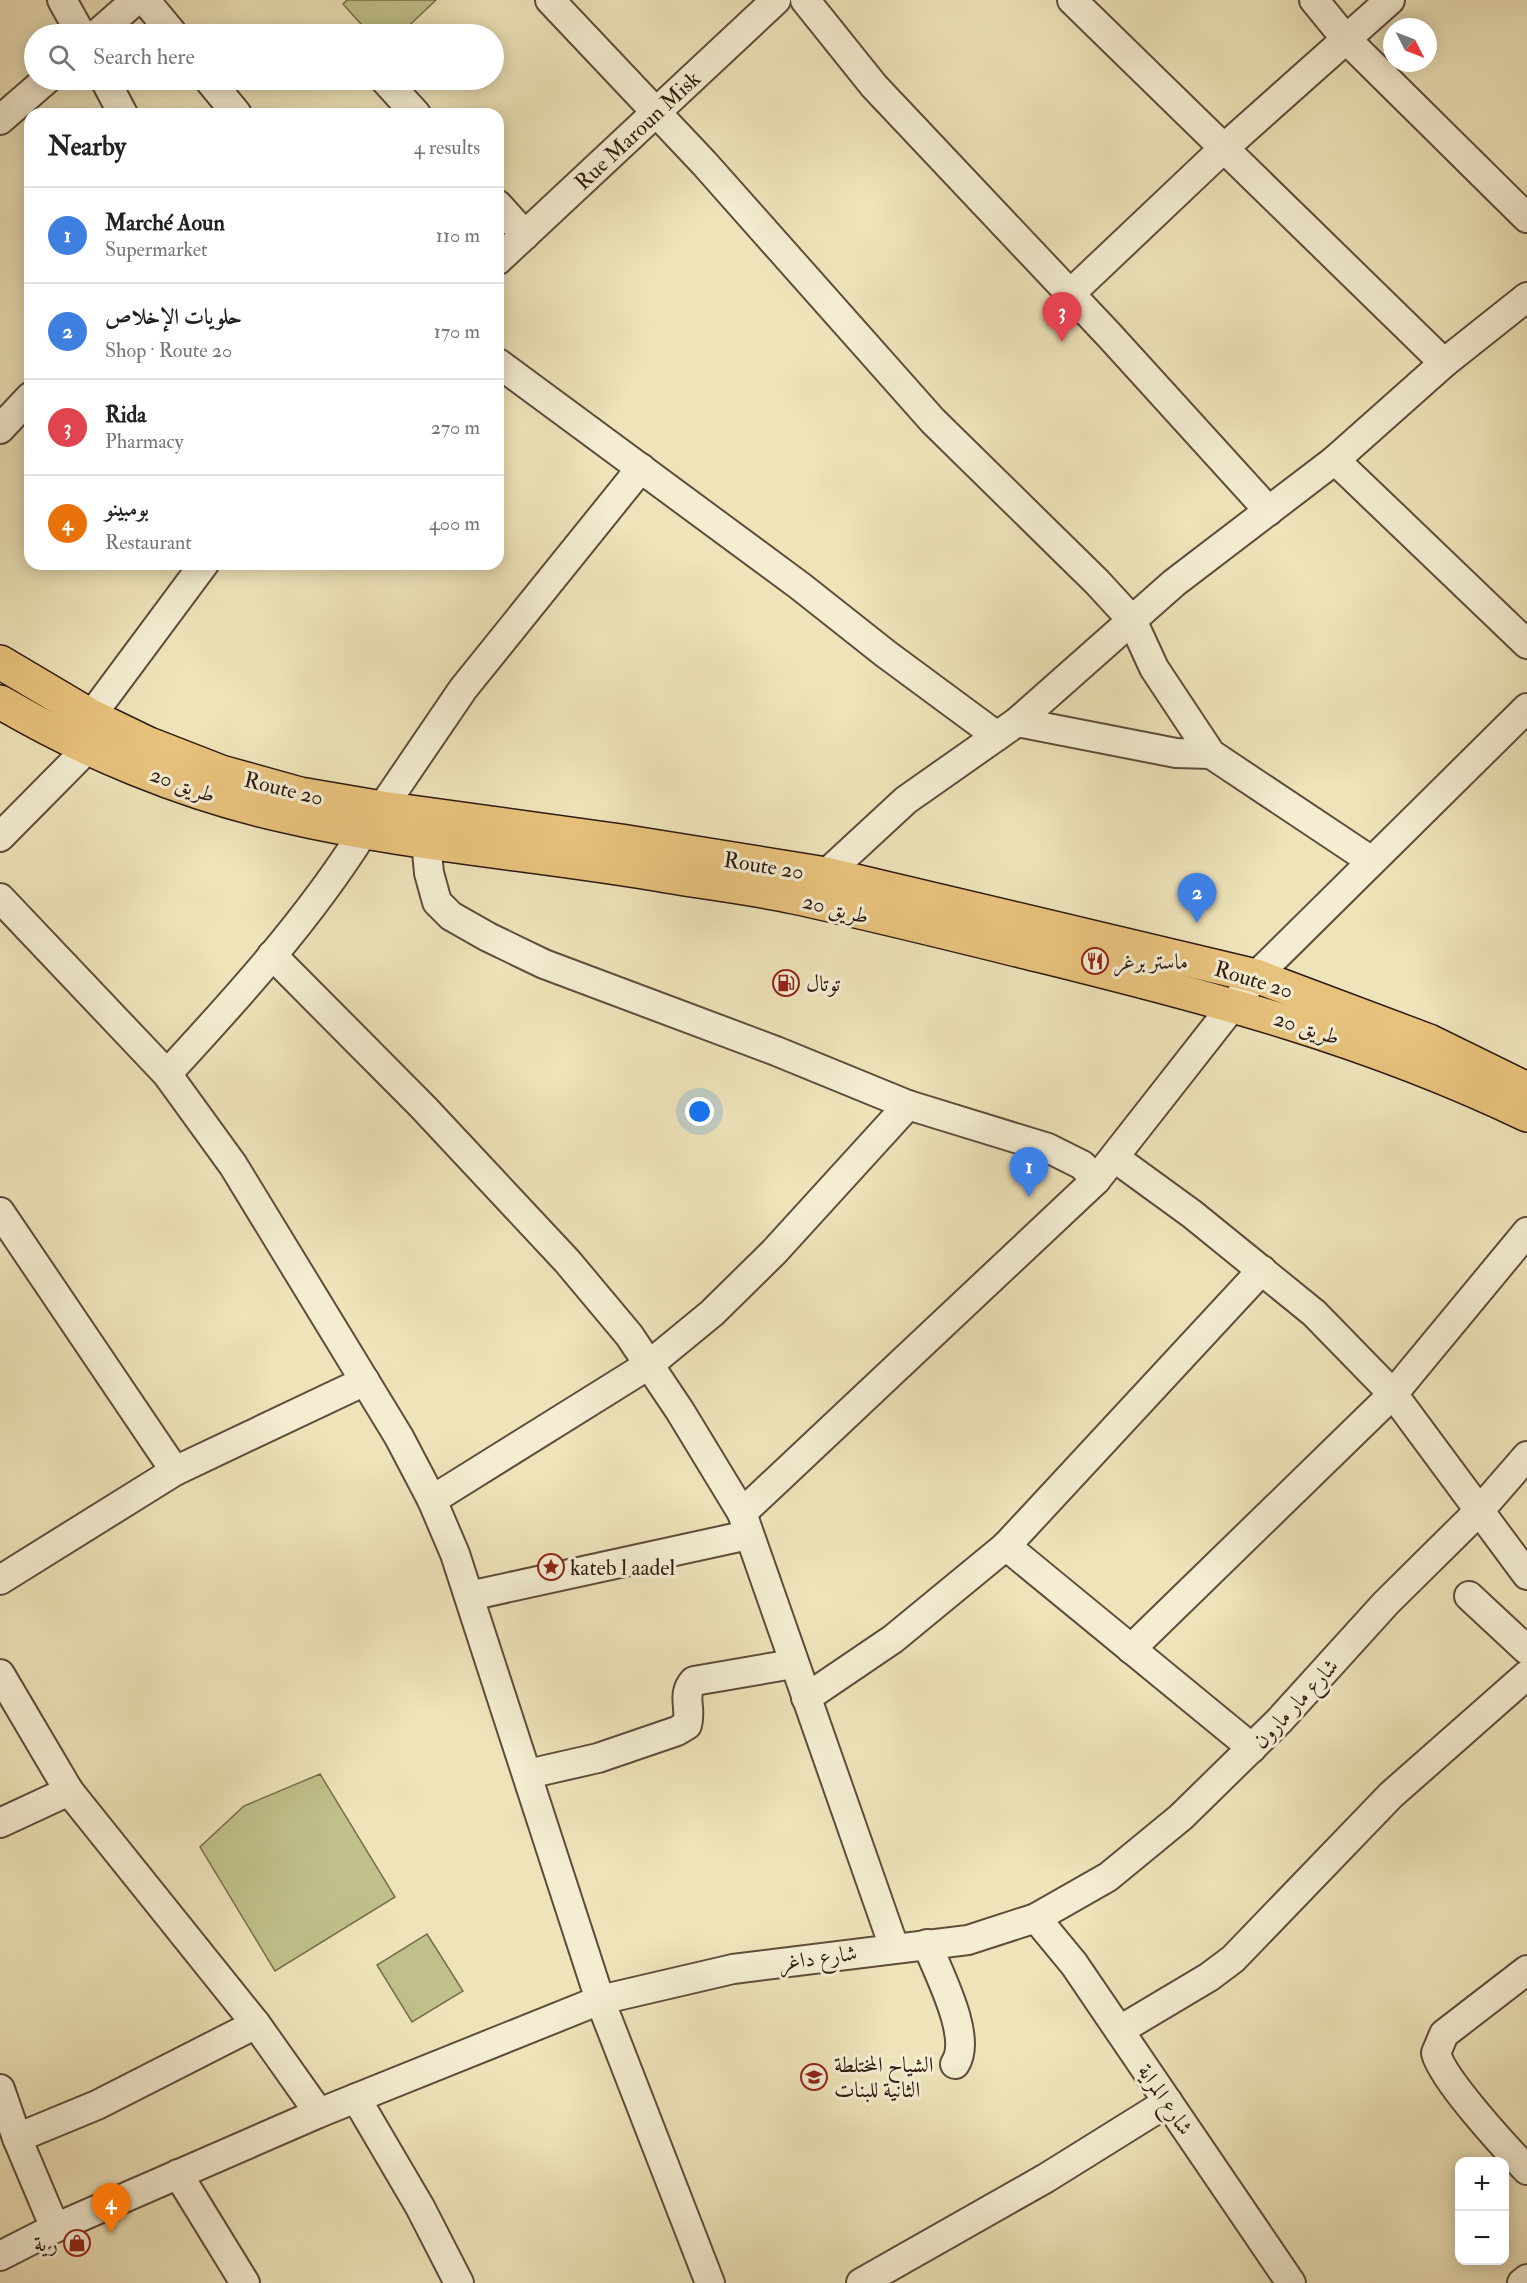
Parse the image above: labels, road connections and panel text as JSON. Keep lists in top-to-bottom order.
{
  "streets": {
    "main road": ["طريق 20", "Route 20"],
    "street": [
      "Rue Maroun Misk",
      "شارع مار مارون",
      "شارع داغر",
      "شارع المراية"
    ]
  },
  "crossings": [
    ["طريق 20", "Route 20"],
    ["شارع مار مارون", "شارع داغر"],
    ["شارع مار مارون", "شارع المراية"],
    ["شارع داغر", "شارع المراية"]
  ],
  "places": {
    "restaurant": ["ماستر برغر"],
    "fuel station": ["توتال"],
    "place": ["kateb l aadel"],
    "school or university": ["الشياح المختلطة الثانية للبنات"],
    "shop": ["رية"]
  },
  "north": "bottom right",
  "page": {
    "search": "Search here",
    "heading": ["Nearby", "4 results"],
    "list": [
      {
        "mark": "1",
        "name": "Marché Aoun",
        "note": "Supermarket",
        "value": "110 m"
      },
      {
        "mark": "2",
        "name": "حلويات الإخلاص",
        "note": "Shop · Route 20",
        "value": "170 m"
      },
      {
        "mark": "3",
        "name": "Rida",
        "note": "Pharmacy",
        "value": "270 m"
      },
      {
        "mark": "4",
        "name": "بومبينو",
        "note": "Restaurant",
        "value": "400 m"
      }
    ],
    "pins": [
      "3",
      "2",
      "1",
      "4"
    ],
    "map_buttons": ["+", "−"]
  }
}
